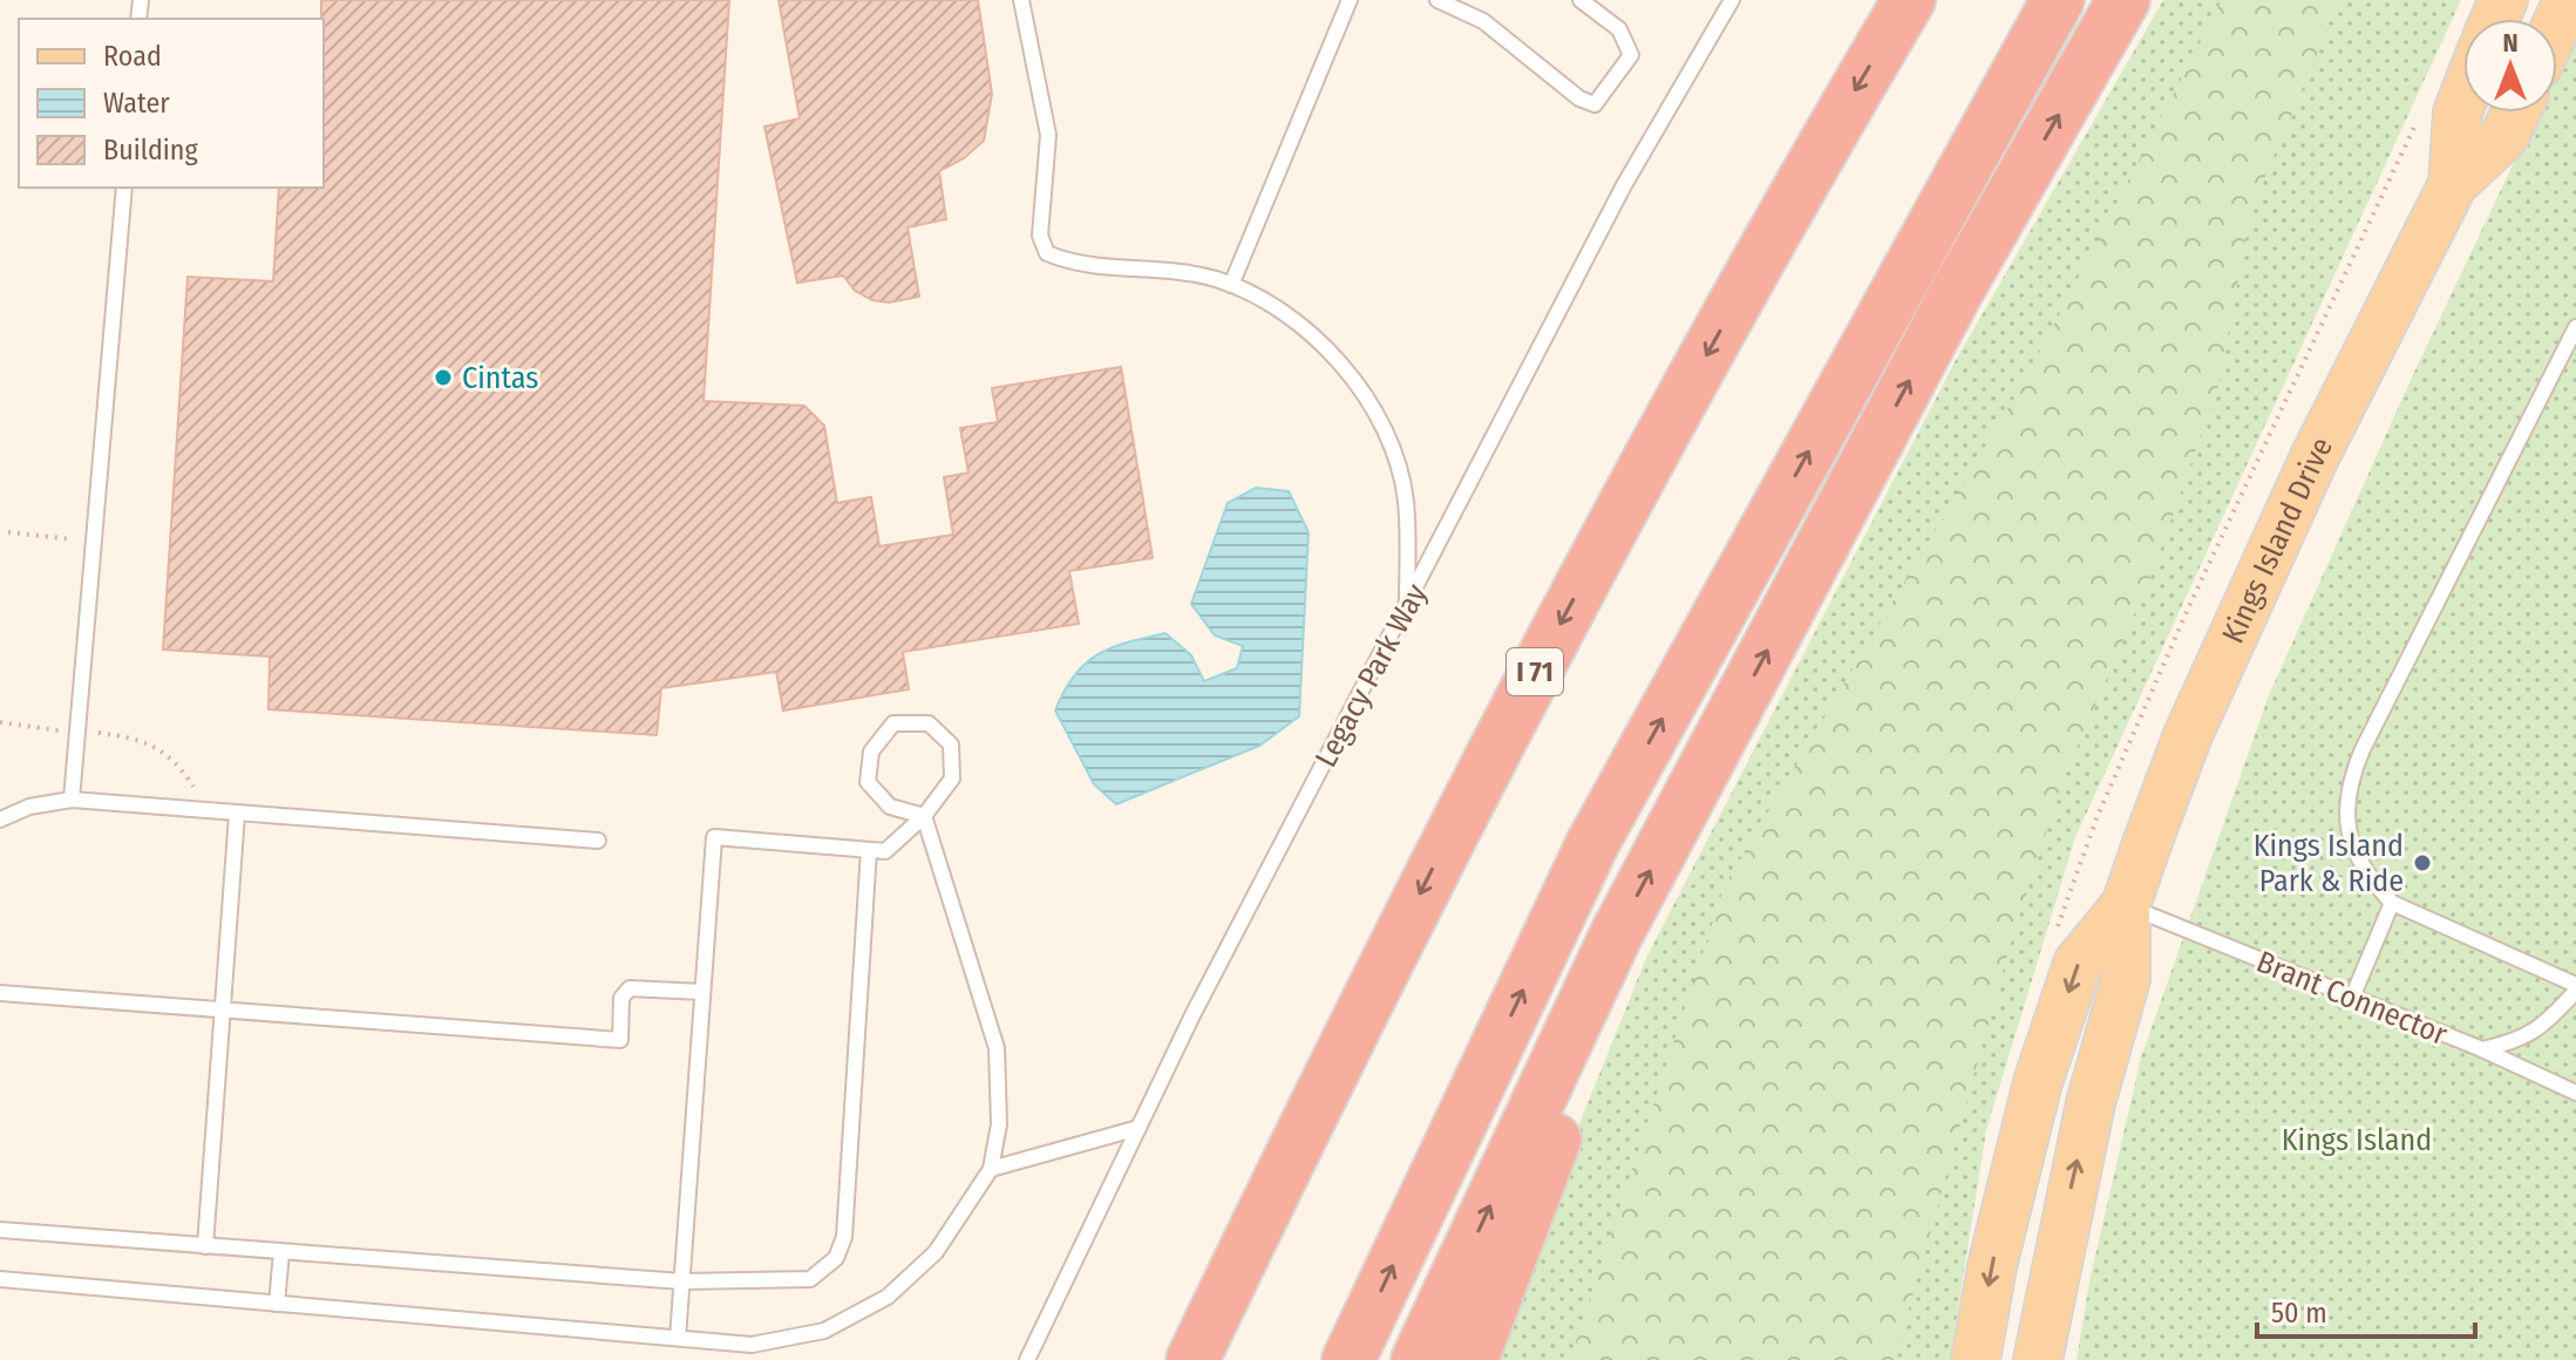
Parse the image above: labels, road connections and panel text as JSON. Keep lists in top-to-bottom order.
{
  "streets": {
    "highway": ["I 71"],
    "main road": ["Kings Island Drive"],
    "lane": ["Legacy Park Way", "Brant Connector"]
  },
  "crossings": [
    ["Kings Island Drive", "Brant Connector"]
  ],
  "parks": ["Kings Island"],
  "places": ["Cintas", "Kings Island Park & Ride"],
  "legend": ["Road", "Water", "Building"],
  "scale_bar": "50 m",
  "north": "top"
}
